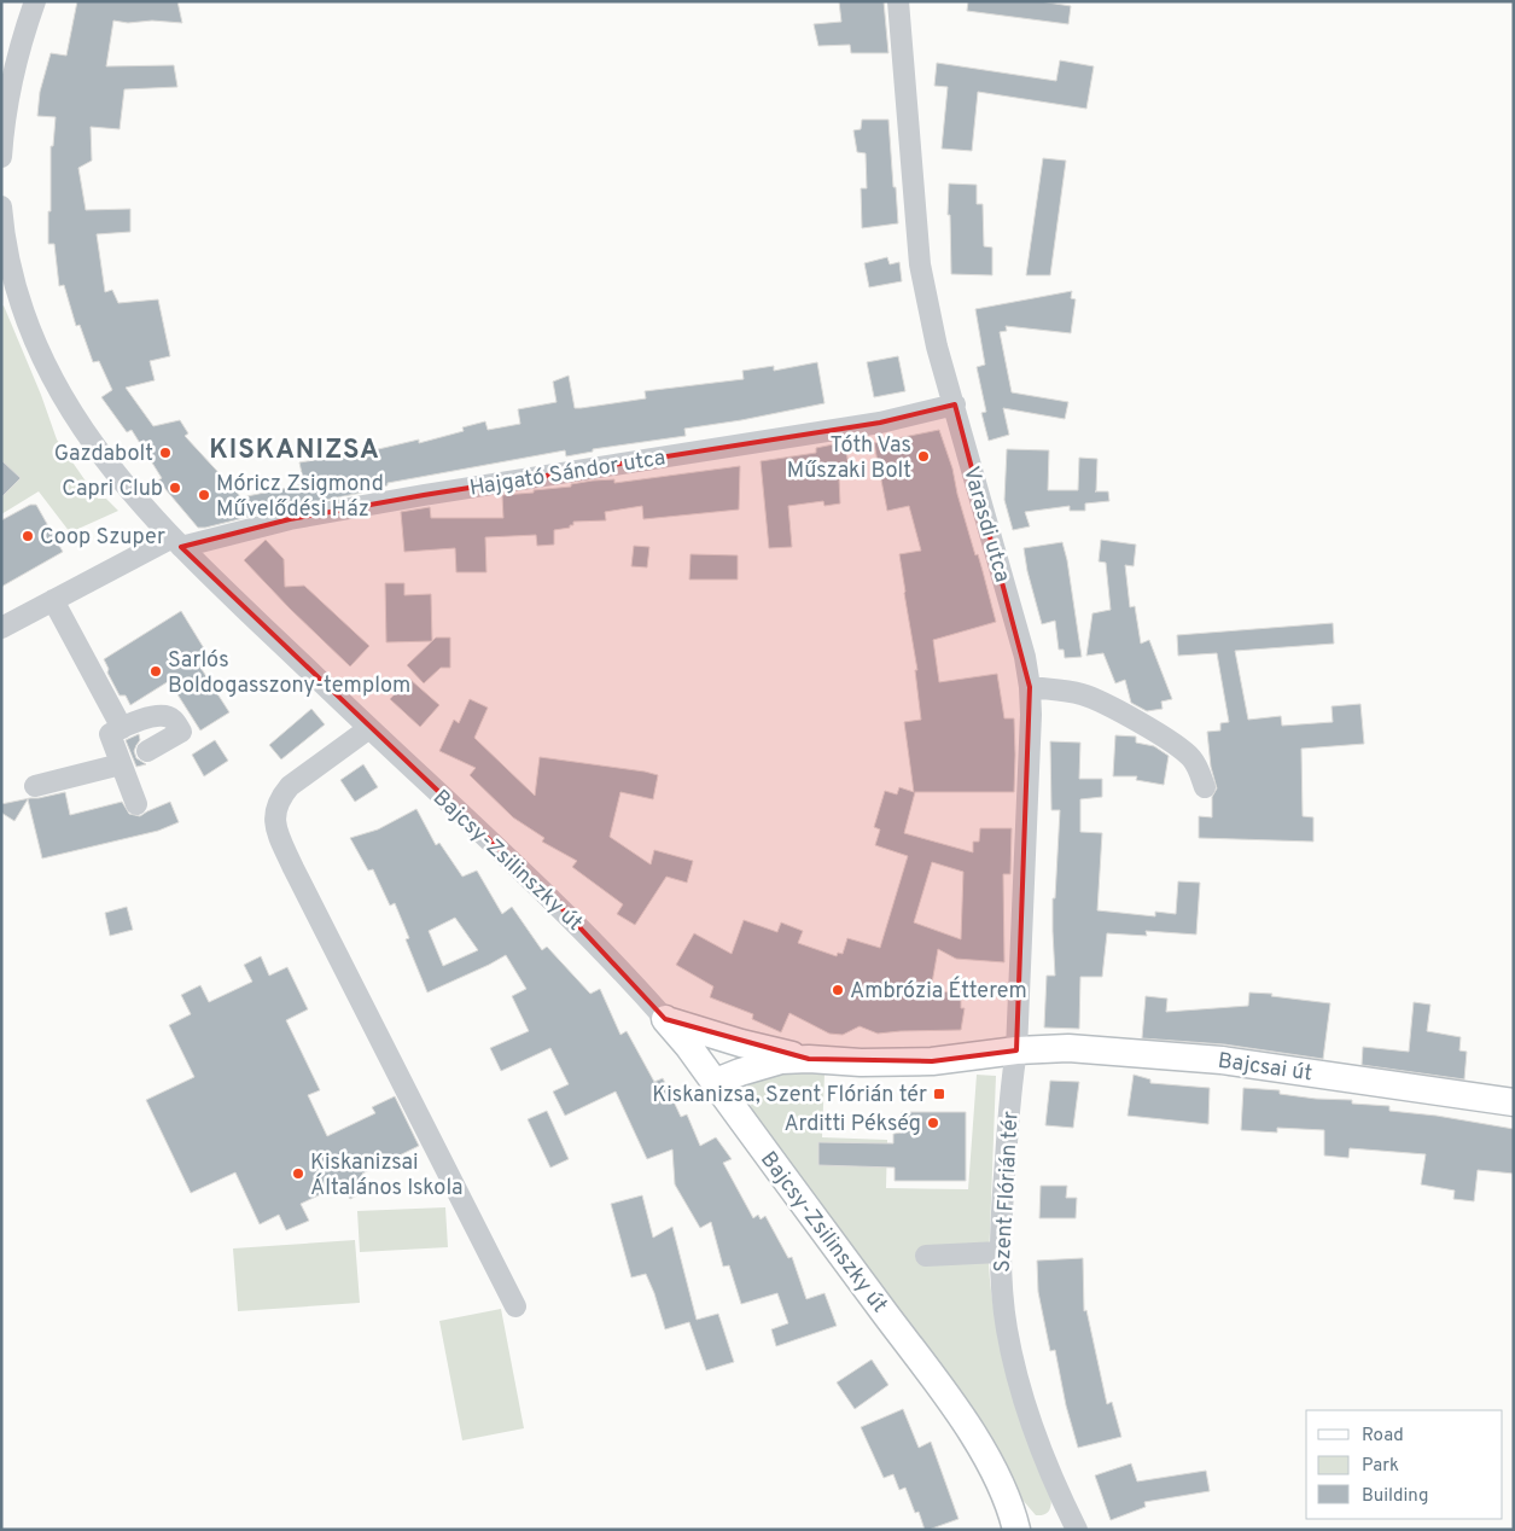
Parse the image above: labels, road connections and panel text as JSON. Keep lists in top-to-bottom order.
{
  "streets": {
    "main road": ["Bajcsy-Zsilinszky út", "Bajcsai út"],
    "street": ["Hajgató Sándor utca", "Varasdi utca", "Szent Flórián tér"]
  },
  "crossings": [
    ["Hajgató Sándor utca", "Varasdi utca"],
    ["Hajgató Sándor utca", "Bajcsy-Zsilinszky út"],
    ["Varasdi utca", "Bajcsai út"],
    ["Varasdi utca", "Szent Flórián tér"],
    ["Bajcsai út", "Szent Flórián tér"]
  ],
  "districts": ["KISKANIZSA"],
  "places": {
    "other": [
      "Gazdabolt",
      "Tóth Vas Műszaki Bolt",
      "Capri Club",
      "Móricz Zsigmond Művelődési Ház",
      "Coop Szuper",
      "Sarlós Boldogasszony-templom",
      "Ambrózia Étterem",
      "Arditti Pékség",
      "Kiskanizsai Általános Iskola"
    ],
    "transit": ["Kiskanizsa, Szent Flórián tér"]
  },
  "legend": ["Road", "Park", "Building"]
}
